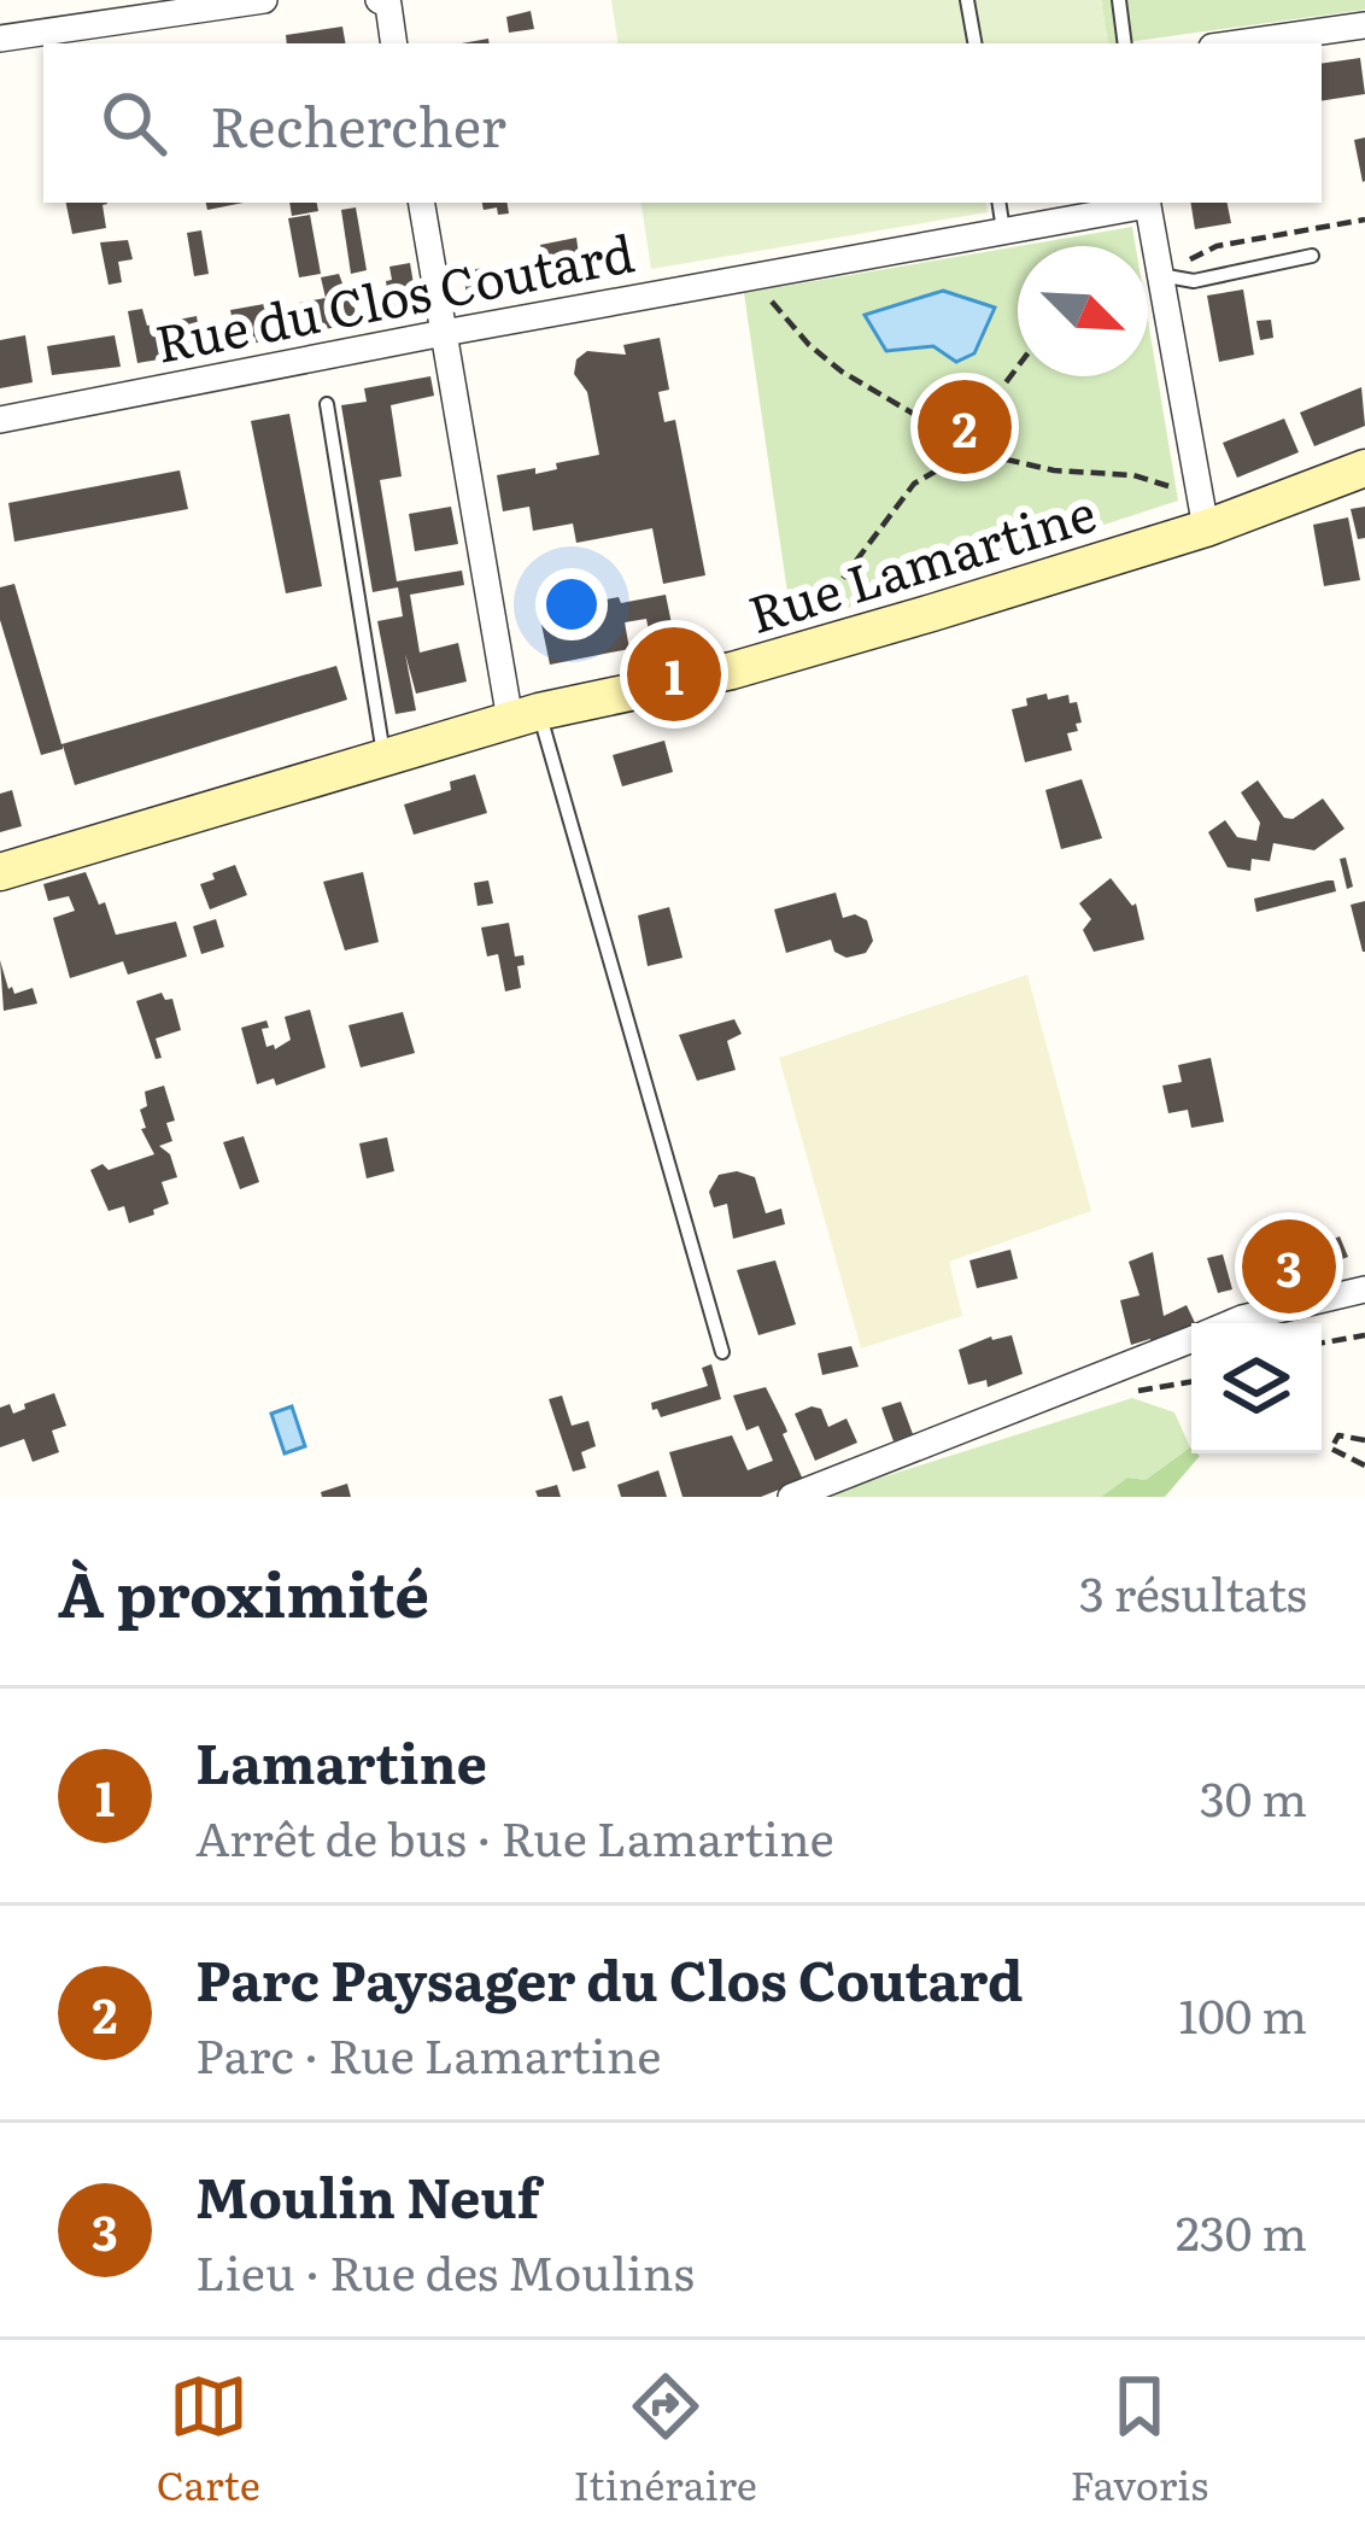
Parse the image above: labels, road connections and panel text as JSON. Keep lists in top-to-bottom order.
{
  "streets": {
    "street": ["Rue du Clos Coutard", "Rue Lamartine"]
  },
  "north": "bottom right",
  "page": {
    "search": "Rechercher",
    "pins": ["2", "1", "3"],
    "heading": ["À proximité", "3 résultats"],
    "list": [
      {
        "mark": "1",
        "name": "Lamartine",
        "note": "Arrêt de bus · Rue Lamartine",
        "value": "30 m"
      },
      {
        "mark": "2",
        "name": "Parc Paysager du Clos Coutard",
        "note": "Parc · Rue Lamartine",
        "value": "100 m"
      },
      {
        "mark": "3",
        "name": "Moulin Neuf",
        "note": "Lieu · Rue des Moulins",
        "value": "230 m"
      }
    ],
    "nav": ["Carte", "Itinéraire", "Favoris"]
  }
}
